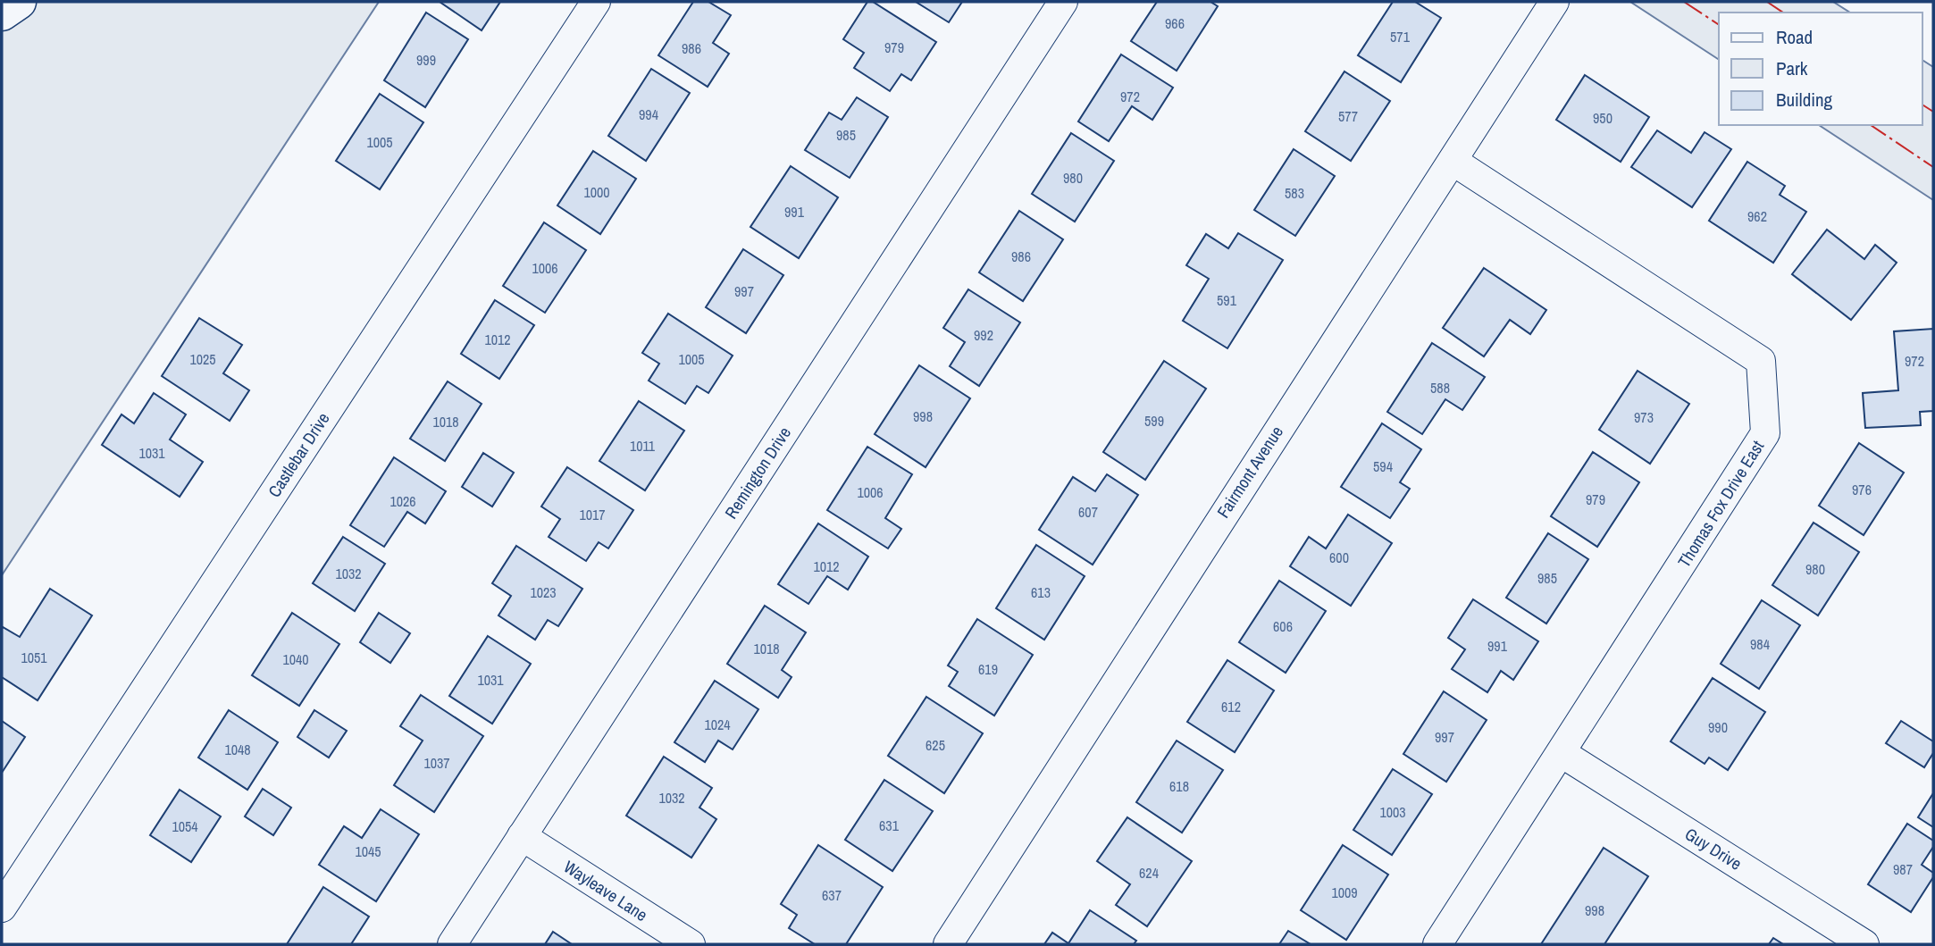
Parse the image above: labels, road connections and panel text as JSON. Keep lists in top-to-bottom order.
{
  "streets": {
    "street": [
      "Castlebar Drive",
      "Fairmont Avenue",
      "Remington Drive",
      "Thomas Fox Drive East",
      "Guy Drive",
      "Wayleave Lane"
    ]
  },
  "crossings": [
    ["Fairmont Avenue", "Thomas Fox Drive East"],
    ["Remington Drive", "Wayleave Lane"],
    ["Thomas Fox Drive East", "Guy Drive"]
  ],
  "house_numbers": [
    "966",
    "571",
    "979",
    "986",
    "999",
    "972",
    "994",
    "577",
    "950",
    "985",
    "1005",
    "980",
    "1000",
    "583",
    "991",
    "962",
    "986",
    "1006",
    "997",
    "591",
    "992",
    "1012",
    "1025",
    "1005",
    "972",
    "588",
    "998",
    "973",
    "599",
    "1018",
    "1011",
    "1031",
    "594",
    "976",
    "1006",
    "979",
    "1026",
    "607",
    "1017",
    "600",
    "1012",
    "980",
    "1032",
    "985",
    "1023",
    "613",
    "606",
    "984",
    "991",
    "1018",
    "1051",
    "1040",
    "619",
    "1031",
    "612",
    "1024",
    "990",
    "997",
    "625",
    "1048",
    "1037",
    "618",
    "1032",
    "1003",
    "631",
    "1054",
    "1045",
    "987",
    "624",
    "1009",
    "637",
    "998"
  ],
  "legend": ["Road", "Park", "Building"]
}
